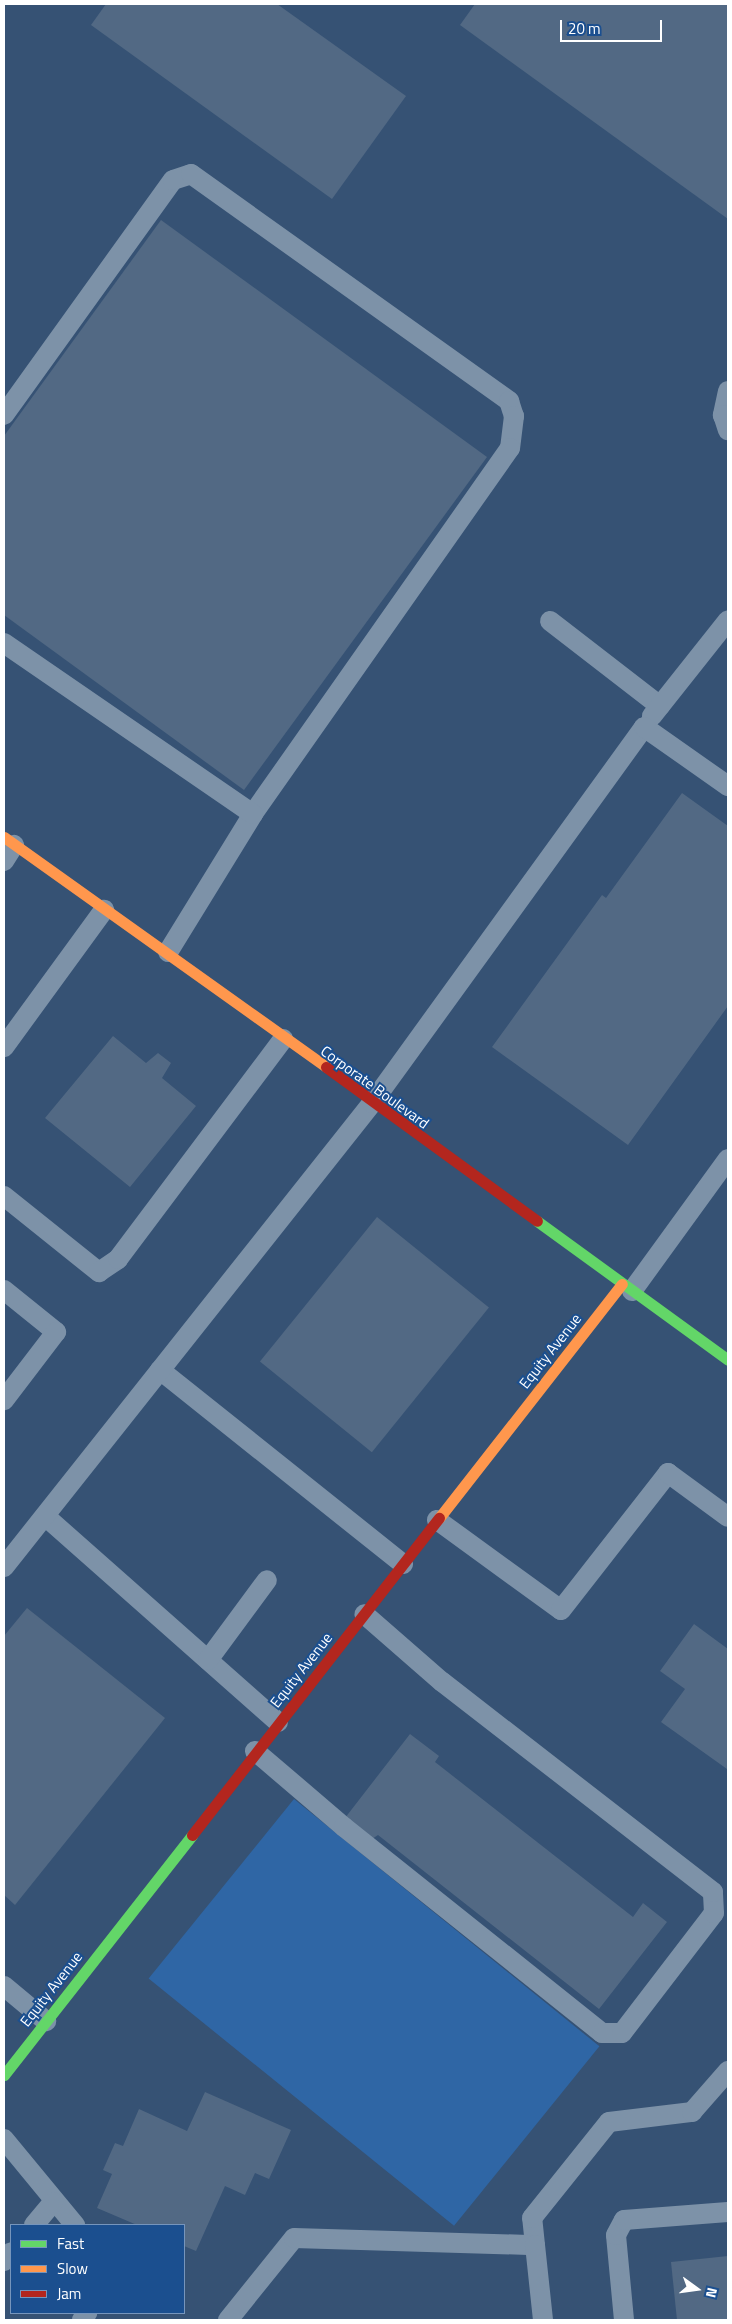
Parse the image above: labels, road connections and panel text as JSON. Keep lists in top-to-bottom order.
{
  "streets": {
    "street": ["Corporate Boulevard", "Equity Avenue"]
  },
  "crossings": [
    ["Corporate Boulevard", "Equity Avenue"]
  ],
  "legend": ["Fast", "Slow", "Jam"],
  "scale_bar": "20 m",
  "north": "right"
}
